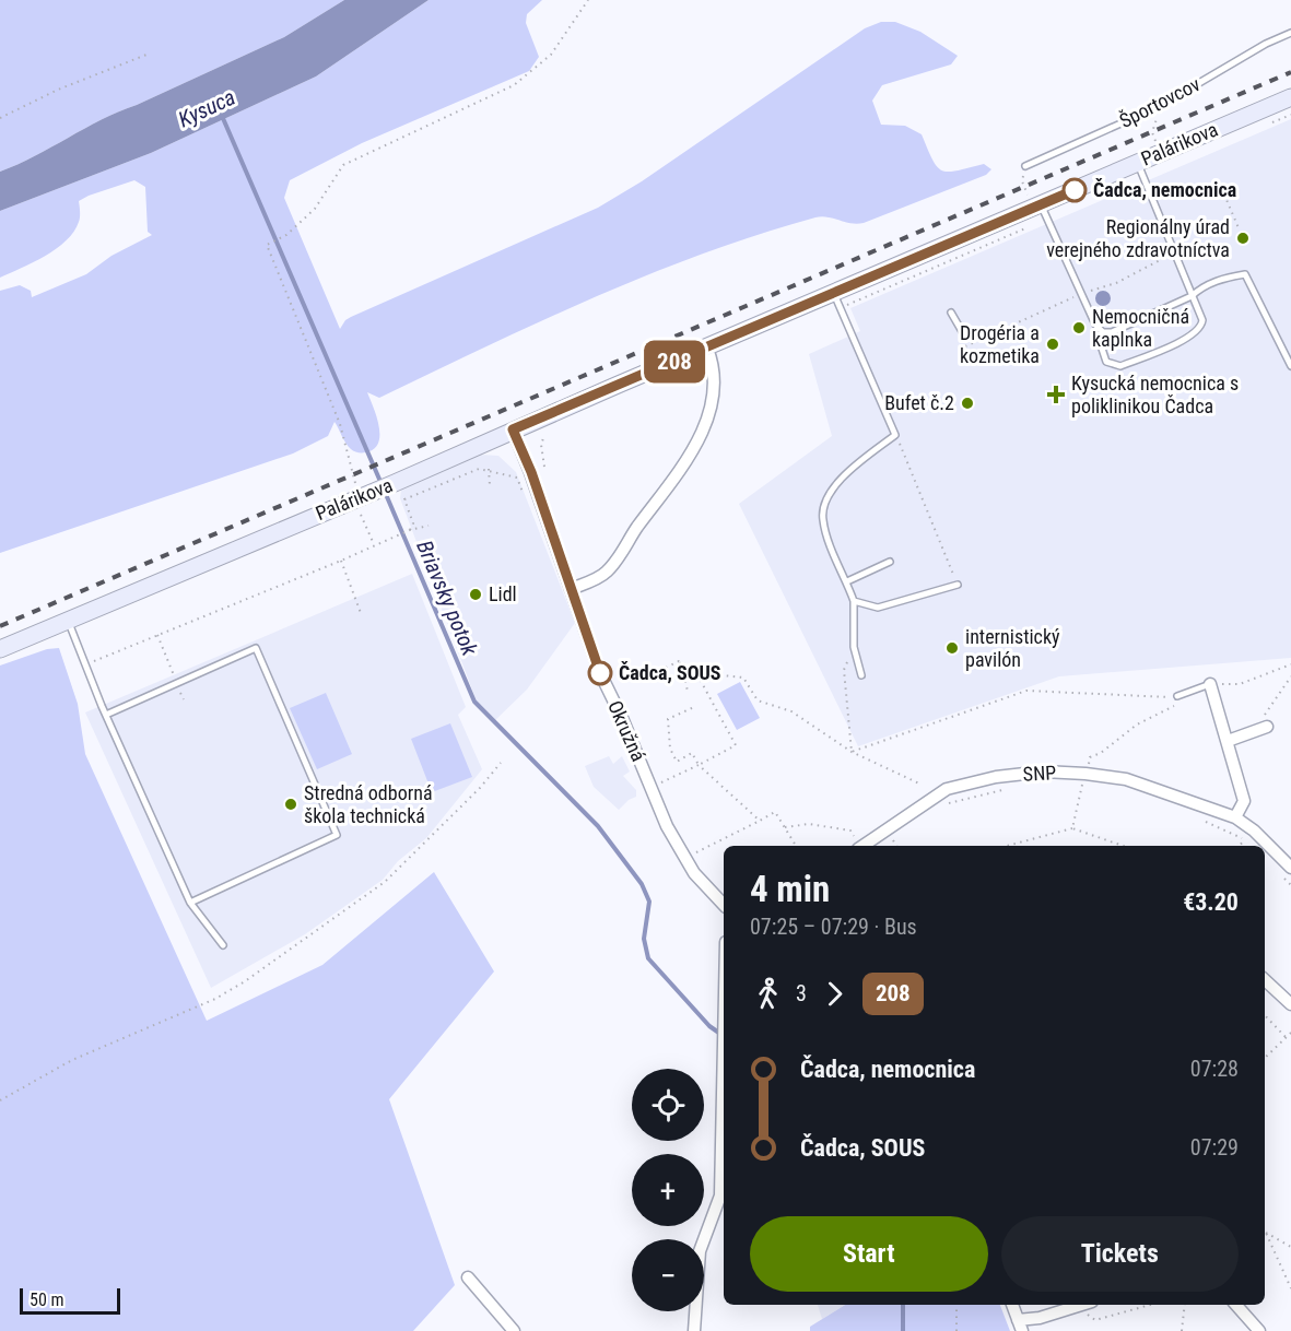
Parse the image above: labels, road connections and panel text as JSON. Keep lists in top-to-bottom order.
{
  "streets": {
    "main road": ["Palárikova"],
    "street": ["Okružná", "SNP"],
    "lane": ["Športovcov"]
  },
  "crossings": [
    ["Palárikova", "Okružná"]
  ],
  "water": ["Kysuca", "Briavsky potok"],
  "places": {
    "other": [
      "Čadca, nemocnica",
      "Regionálny úrad verejného zdravotníctva",
      "Nemocničná kaplnka",
      "Drogéria a kozmetika",
      "Bufet č.2",
      "Lidl",
      "internistický pavilón",
      "Čadca, SOUS",
      "Stredná odborná škola technická"
    ],
    "health": ["Kysucká nemocnica s poliklinikou Čadca"]
  },
  "lines": ["bus line 208"],
  "scale_bar": "50 m",
  "page": {
    "on_map": "208",
    "heading": ["4 min", "07:25 – 07:29 · Bus", "€3.20"],
    "legs": ["3", "208"],
    "list": [
      {
        "name": "Čadca, nemocnica",
        "value": "07:28"
      },
      {
        "name": "Čadca, SOUS",
        "value": "07:29"
      }
    ],
    "map_buttons": ["+", "−"],
    "buttons": ["Start", "Tickets"],
    "scale": "50 m"
  }
}
